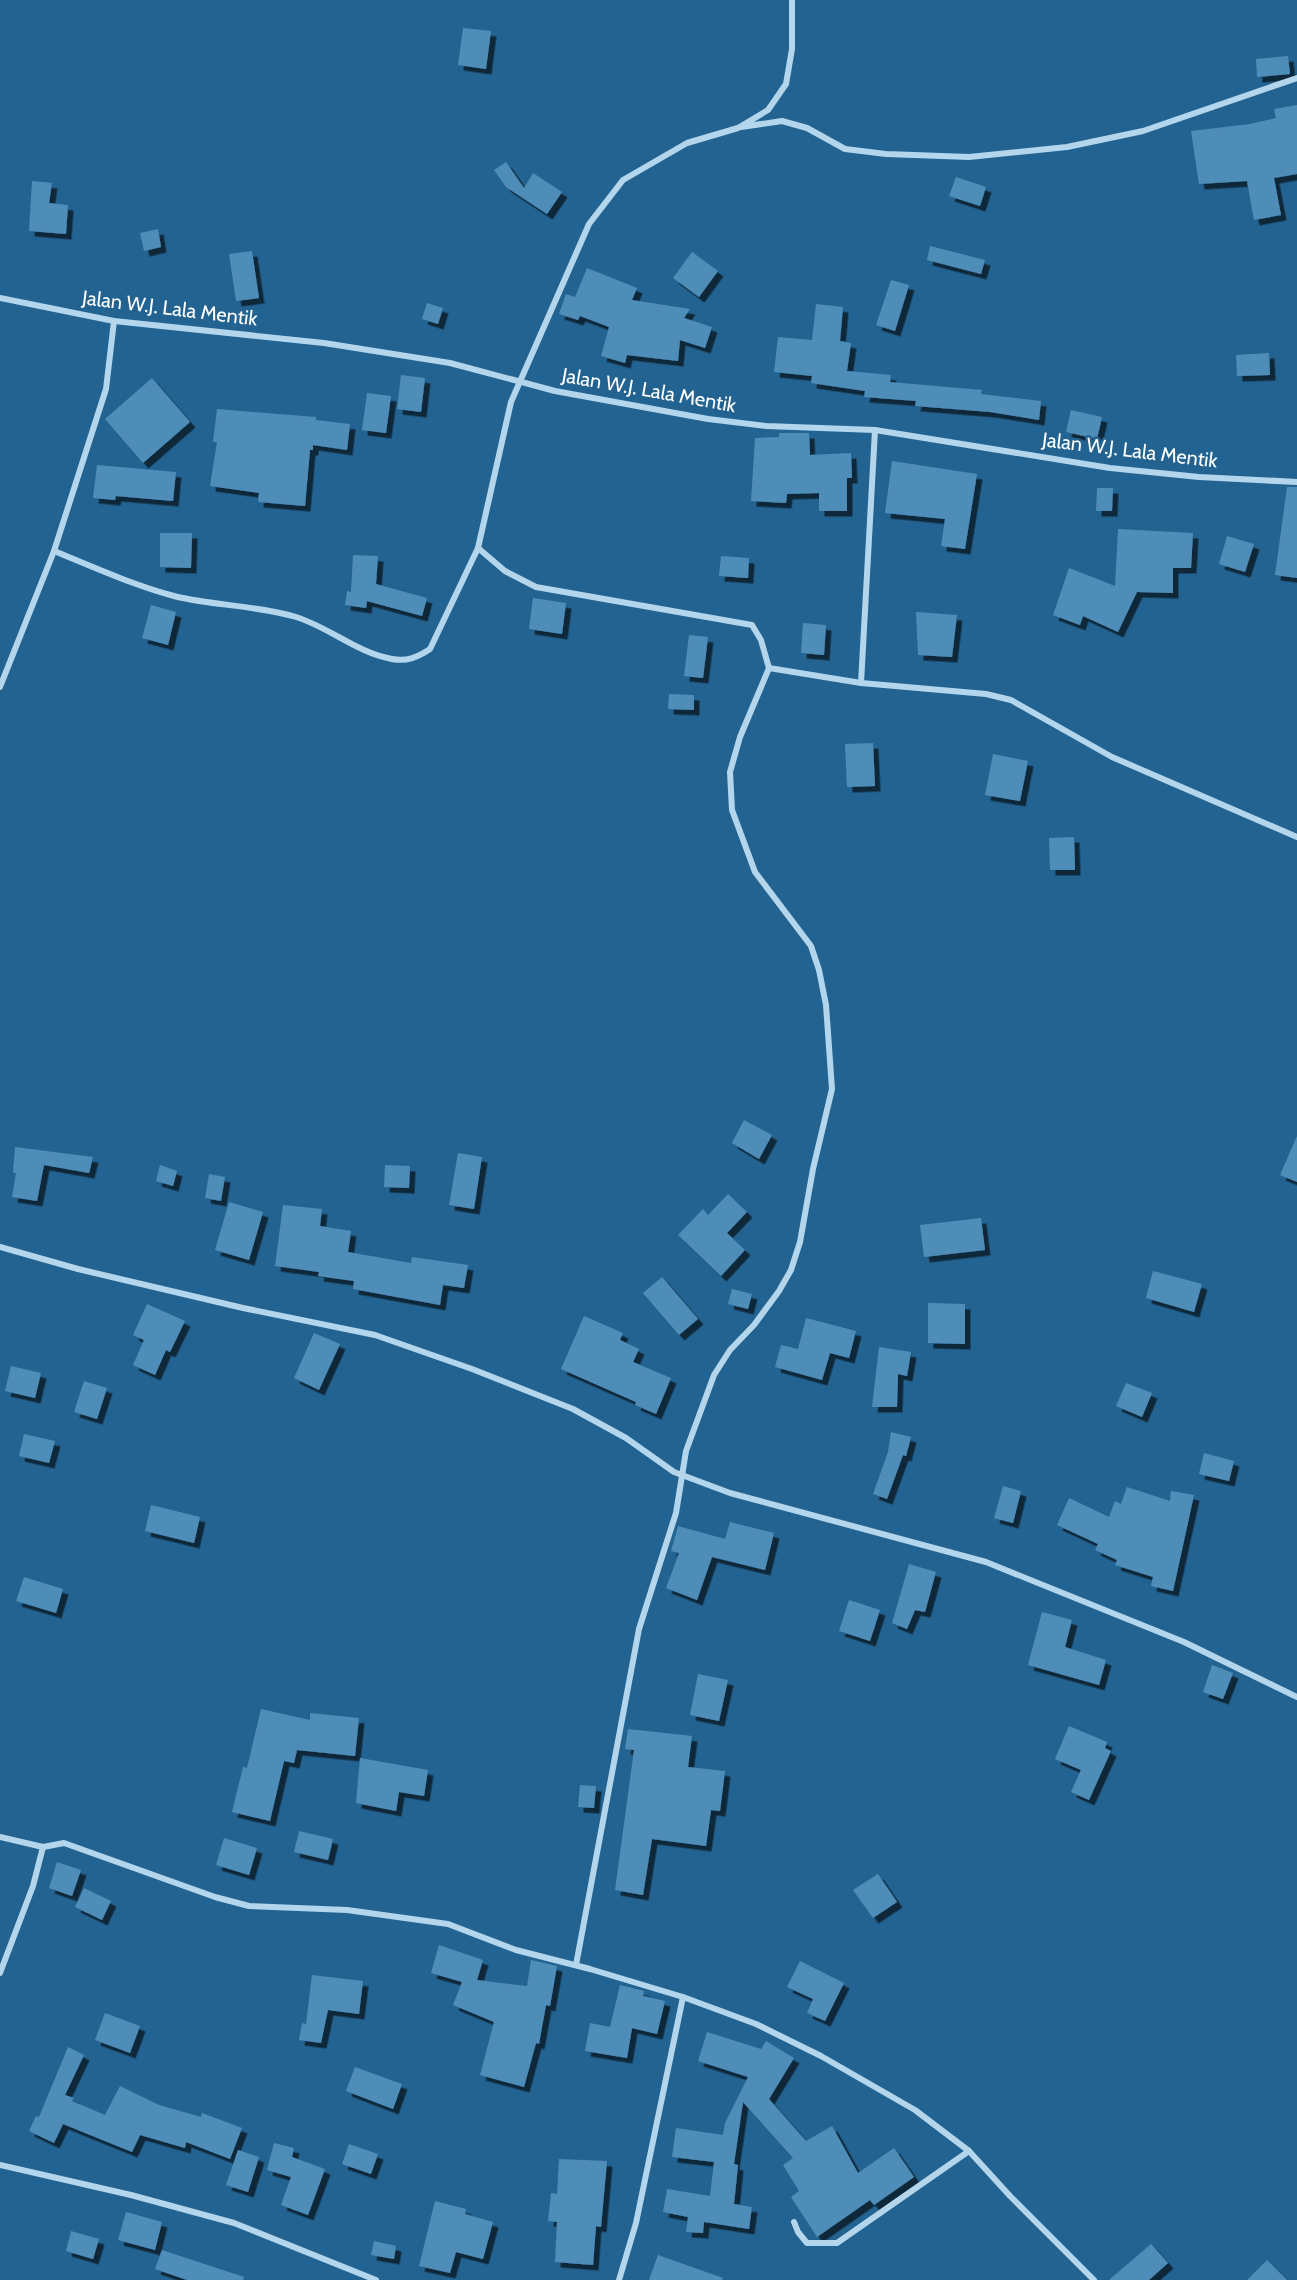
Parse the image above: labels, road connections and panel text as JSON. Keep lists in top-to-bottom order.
{
  "streets": {
    "street": ["Jalan W.J. Lala Mentik"]
  }
}
